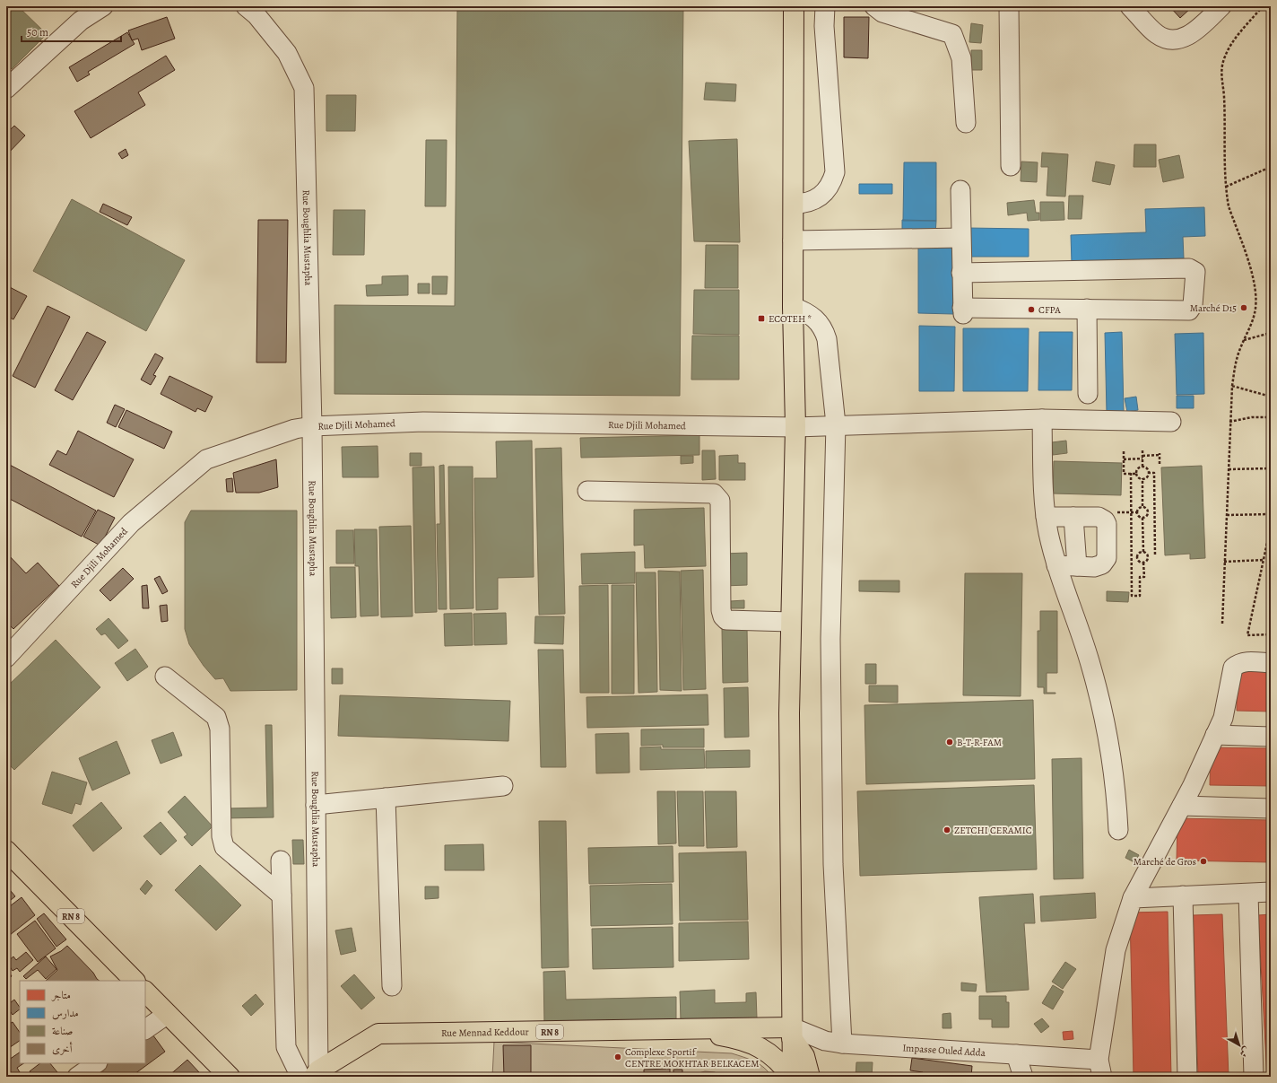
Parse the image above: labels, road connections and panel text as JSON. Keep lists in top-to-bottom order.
{
  "streets": {
    "main road": ["RN 8", "Rue Mennad Keddour"],
    "street": ["Rue Boughlia Mustapha", "Rue Djili Mohamed", "Impasse Ouled Adda"]
  },
  "crossings": [
    ["Rue Boughlia Mustapha", "Rue Djili Mohamed"],
    ["Rue Boughlia Mustapha", "Rue Mennad Keddour"],
    ["Rue Mennad Keddour", "Impasse Ouled Adda"]
  ],
  "places": {
    "other": [
      "Marché D15",
      "CFPA",
      "B-T-R-FAM",
      "ZETCHI CERAMIC",
      "Marché de Gros",
      "Complexe Sportif CENTRE MOKHTAR BELKACEM"
    ],
    "transit": ["ECOTEH *"]
  },
  "legend": [
    "متاجر",
    "مدارس",
    "صناعة",
    "أخرى"
  ],
  "scale_bar": "50 m",
  "north": "bottom right"
}
